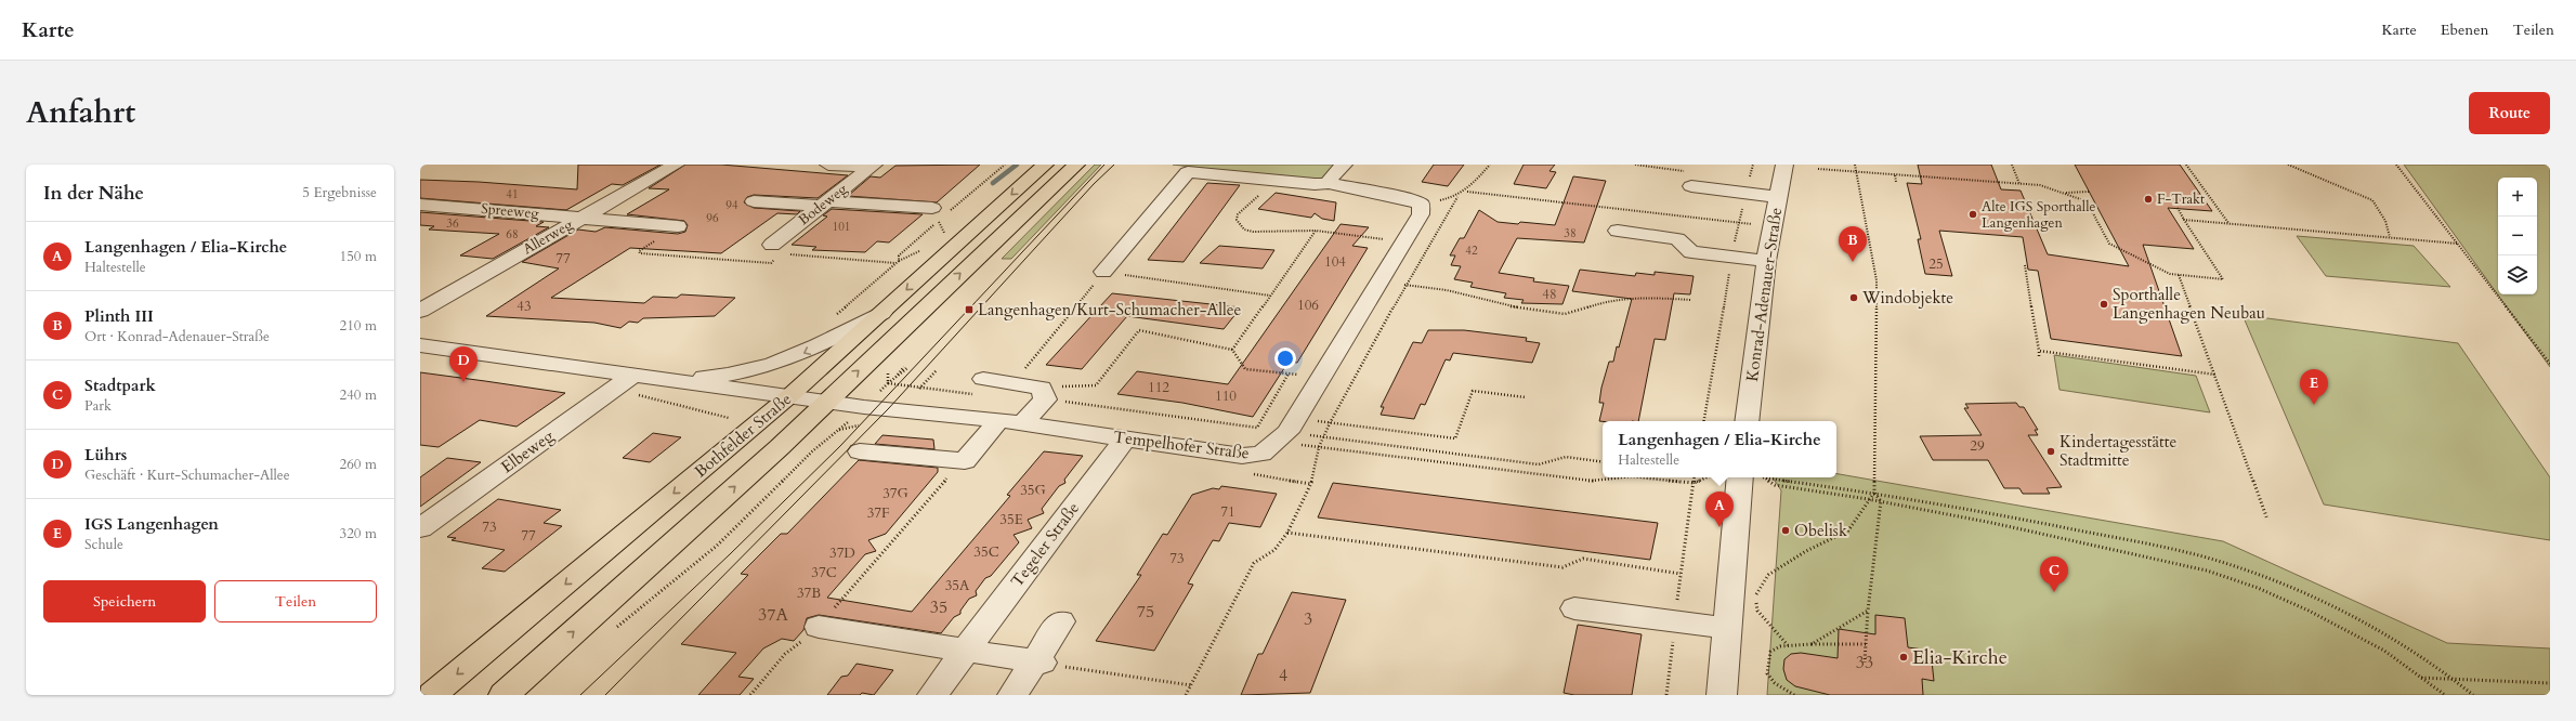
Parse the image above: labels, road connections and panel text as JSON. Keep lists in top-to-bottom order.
{
  "streets": {
    "main road": ["Bothfelder Straße"],
    "street": [
      "Bodeweg",
      "Spreeweg",
      "Allerweg",
      "Konrad-Adenauer-Straße",
      "Tempelhofer Straße",
      "Elbeweg",
      "Tegeler Straße"
    ]
  },
  "crossings": [
    ["Spreeweg", "Allerweg"],
    ["Bothfelder Straße", "Tempelhofer Straße"],
    ["Tempelhofer Straße", "Tegeler Straße"]
  ],
  "places": {
    "other": [
      "F-Trakt",
      "Alte IGS Sporthalle Langenhagen",
      "Windobjekte",
      "Sporthalle Langenhagen Neubau",
      "Kindertagesstätte Stadtmitte",
      "Obelisk",
      "Elia-Kirche"
    ],
    "transit": ["Langenhagen/Kurt-Schumacher-Allee"]
  },
  "house_numbers": [
    "41",
    "94",
    "96",
    "36",
    "101",
    "38",
    "68",
    "42",
    "77",
    "104",
    "25",
    "48",
    "106",
    "43",
    "112",
    "110",
    "29",
    "35G",
    "37G",
    "71",
    "37F",
    "35E",
    "73",
    "77",
    "35C",
    "37D",
    "73",
    "37C",
    "35A",
    "37B",
    "35",
    "75",
    "37A",
    "3",
    "33",
    "4"
  ],
  "page": {
    "header": "Karte",
    "nav": ["Karte", "Ebenen", "Teilen"],
    "title": "Anfahrt",
    "buttons": [
      "Route",
      ["Speichern", "Teilen"]
    ],
    "heading": ["In der Nähe", "5 Ergebnisse"],
    "map_buttons": ["+", "−"],
    "list": [
      {
        "mark": "A",
        "name": "Langenhagen / Elia-Kirche",
        "note": "Haltestelle",
        "value": "150 m"
      },
      {
        "mark": "B",
        "name": "Plinth III",
        "note": "Ort · Konrad-Adenauer-Straße",
        "value": "210 m"
      },
      {
        "mark": "C",
        "name": "Stadtpark",
        "note": "Park",
        "value": "240 m"
      },
      {
        "mark": "D",
        "name": "Lührs",
        "note": "Geschäft · Kurt-Schumacher-Allee",
        "value": "260 m"
      },
      {
        "mark": "E",
        "name": "IGS Langenhagen",
        "note": "Schule",
        "value": "320 m"
      }
    ],
    "pins": [
      "B",
      "D",
      "E",
      "A",
      "C"
    ],
    "popup": ["Langenhagen / Elia-Kirche", "Haltestelle"]
  }
}
